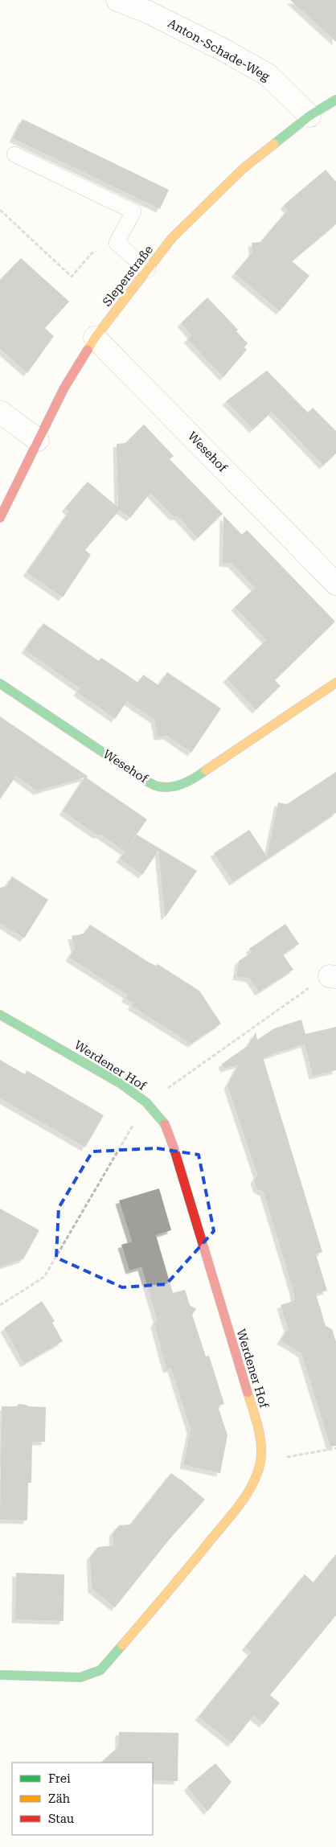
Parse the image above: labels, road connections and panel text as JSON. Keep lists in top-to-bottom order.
{
  "streets": {
    "street": [
      "Anton-Schade-Weg",
      "Sleperstraße",
      "Wesehof",
      "Werdener Hof"
    ]
  },
  "crossings": [
    ["Anton-Schade-Weg", "Sleperstraße"],
    ["Sleperstraße", "Wesehof"]
  ],
  "legend": ["Frei", "Zäh", "Stau"]
}
